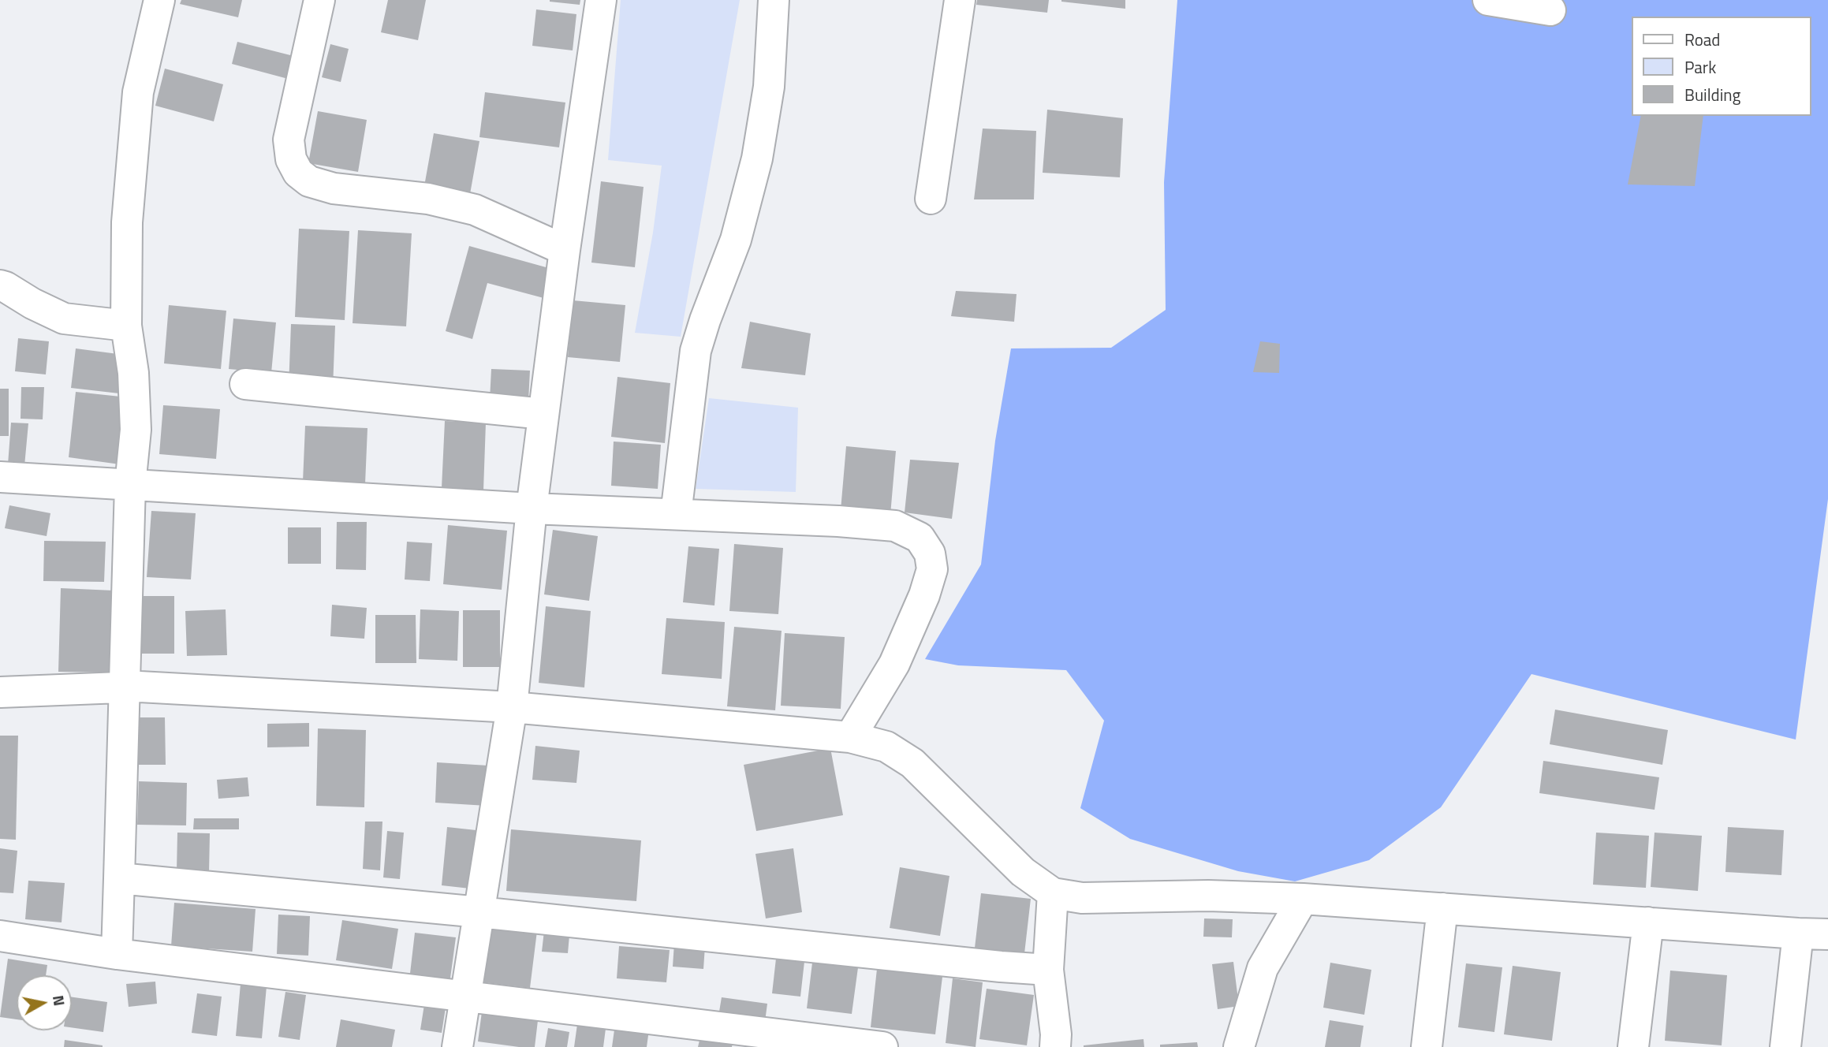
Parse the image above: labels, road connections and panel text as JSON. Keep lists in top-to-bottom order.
{
  "legend": ["Road", "Park", "Building"],
  "north": "right"
}
